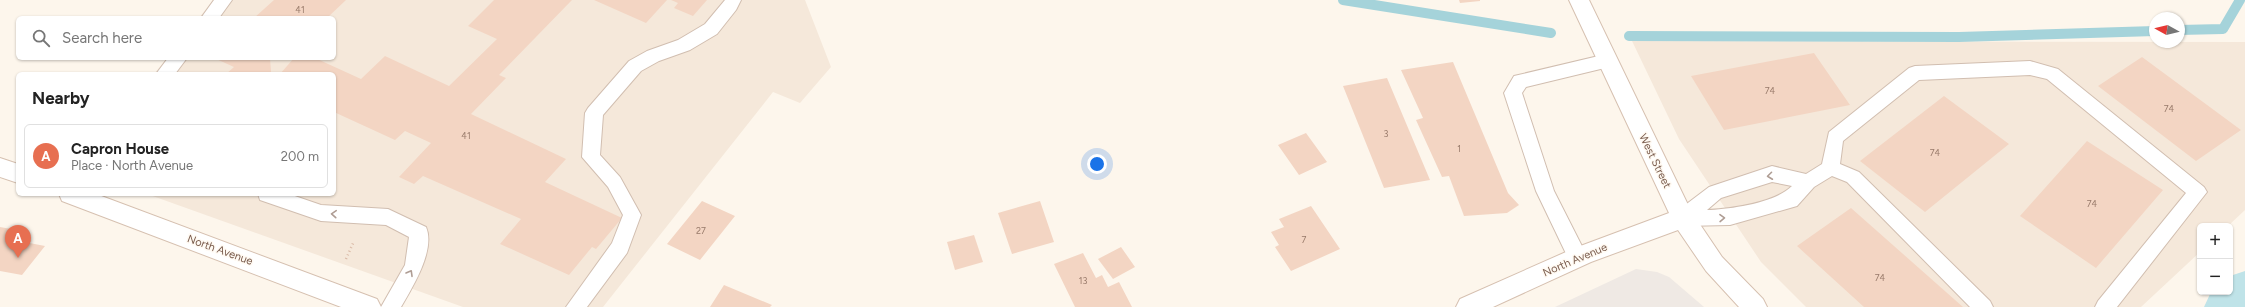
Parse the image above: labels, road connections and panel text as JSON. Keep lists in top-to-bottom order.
{
  "streets": {
    "main road": ["West Street", "North Avenue"]
  },
  "crossings": [
    ["West Street", "North Avenue"]
  ],
  "house_numbers": [
    "41",
    "74",
    "74",
    "3",
    "41",
    "1",
    "74",
    "74",
    "27",
    "7",
    "74",
    "13"
  ],
  "north": "left",
  "page": {
    "search": "Search here",
    "heading": "Nearby",
    "list": [
      {
        "mark": "A",
        "name": "Capron House",
        "note": "Place · North Avenue",
        "value": "200 m"
      }
    ],
    "map_buttons": ["+", "−"],
    "pins": "A"
  }
}
